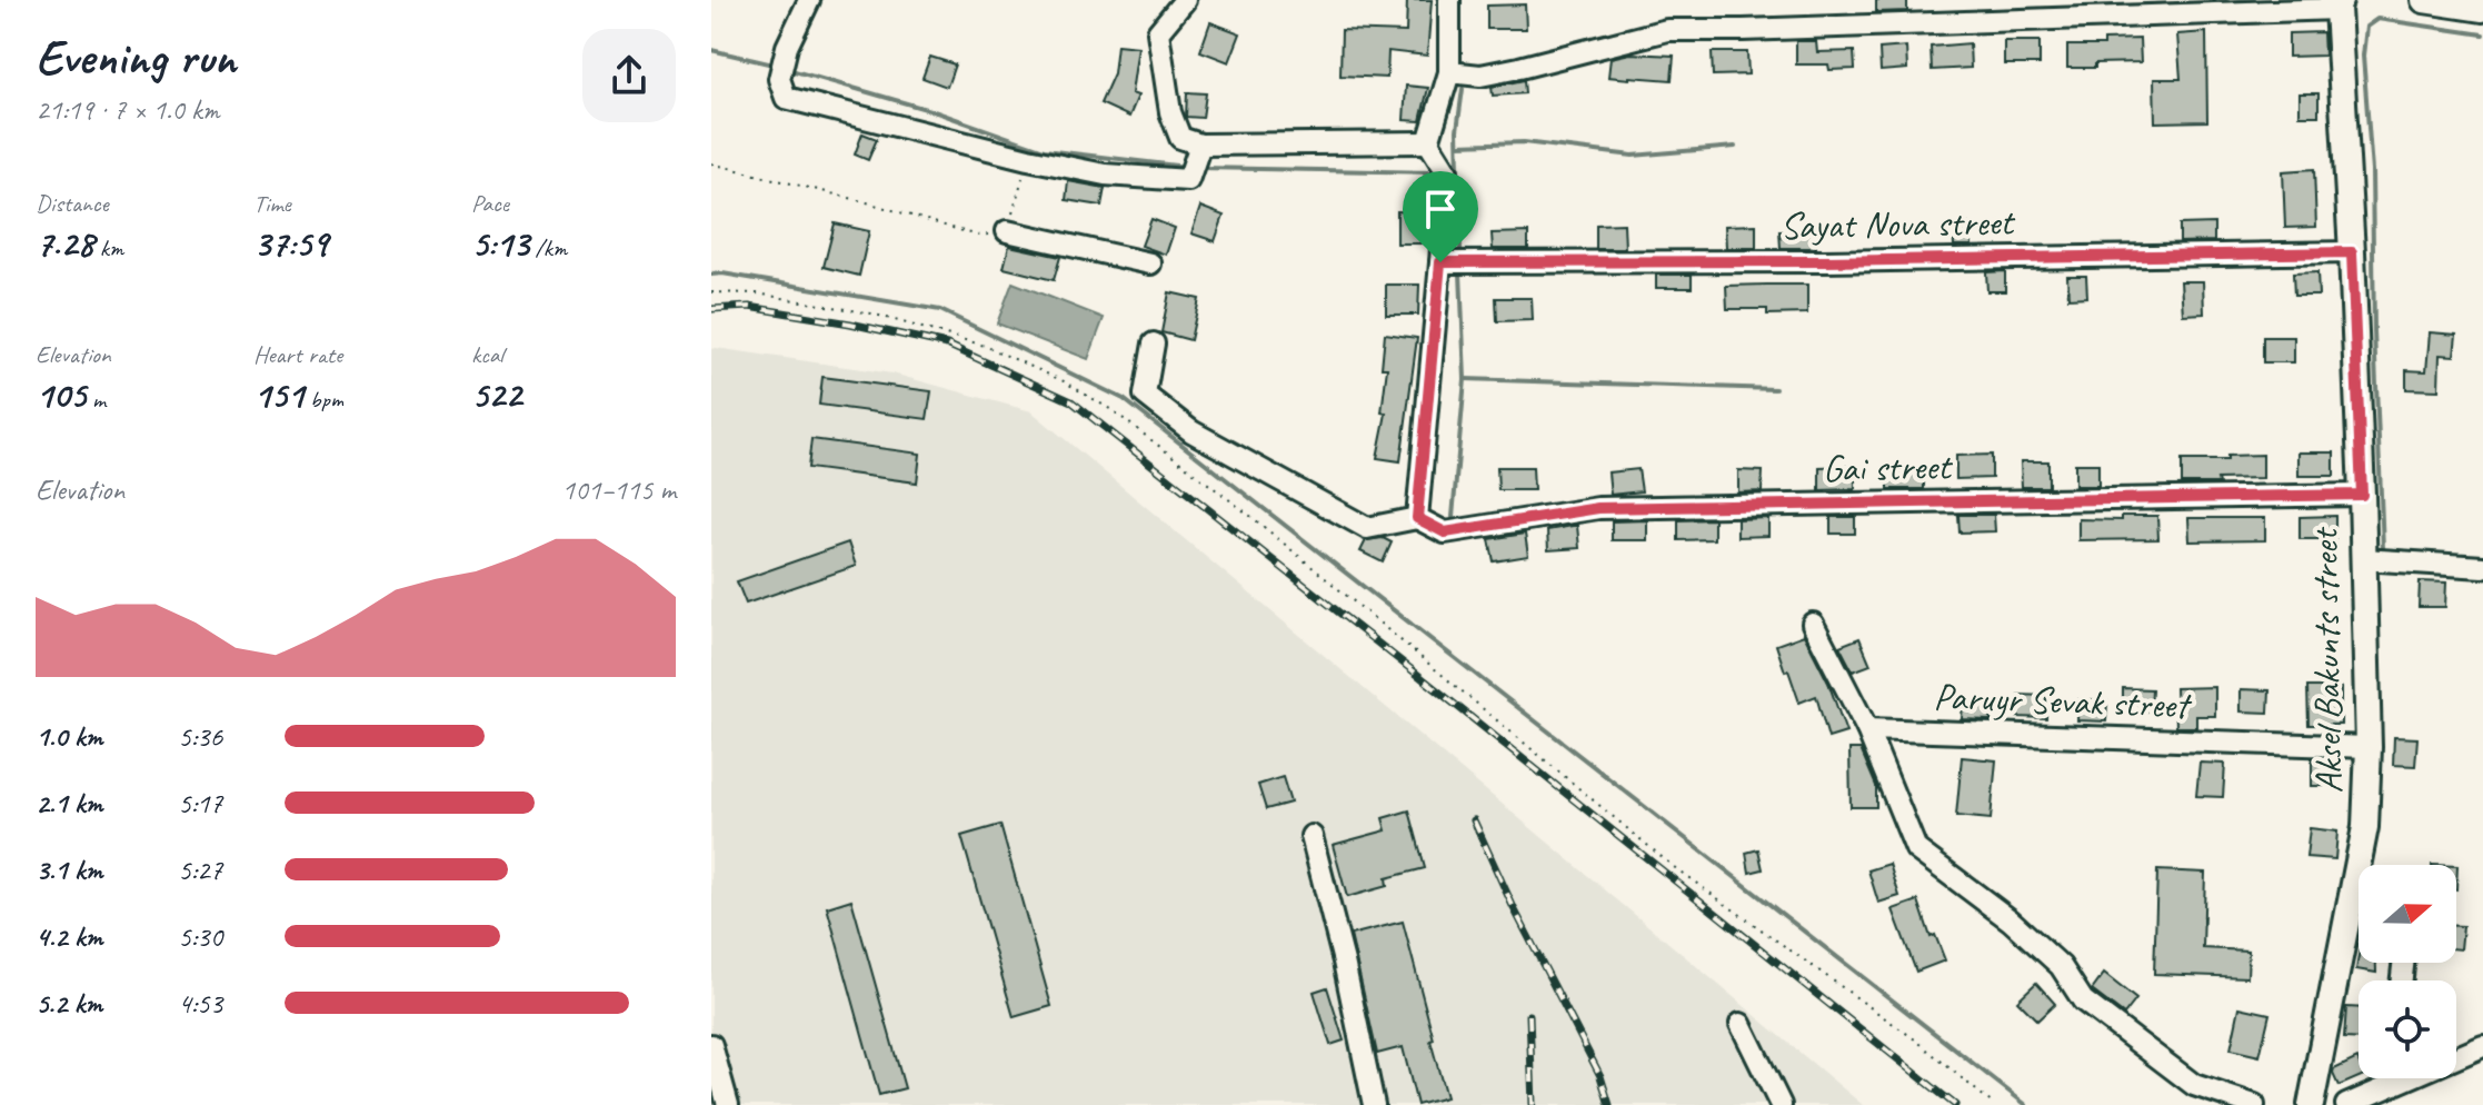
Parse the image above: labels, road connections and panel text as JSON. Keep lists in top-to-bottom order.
{
  "streets": {
    "main road": ["Aksel Bakunts street"],
    "street": ["Sayat Nova street", "Gai street", "Paruyr Sevak street"]
  },
  "crossings": [
    ["Sayat Nova street", "Aksel Bakunts street"],
    ["Gai street", "Aksel Bakunts street"],
    ["Aksel Bakunts street", "Paruyr Sevak street"]
  ],
  "north": "right",
  "page": {
    "heading": ["Evening run", "21:19 · 7 × 1.0 km"],
    "stats": [
      ["Distance", "7.28 km"],
      ["Time", "37:59"],
      ["Pace", "5:13 /km"],
      ["Elevation", "105 m"],
      ["Heart rate", "151 bpm"],
      ["kcal", "522"]
    ],
    "chart": ["Elevation", "101–115 m"],
    "list": [
      {
        "name": "1.0 km",
        "note": "5:36"
      },
      {
        "name": "2.1 km",
        "note": "5:17"
      },
      {
        "name": "3.1 km",
        "note": "5:27"
      },
      {
        "name": "4.2 km",
        "note": "5:30"
      },
      {
        "name": "5.2 km",
        "note": "4:53"
      }
    ]
  }
}
